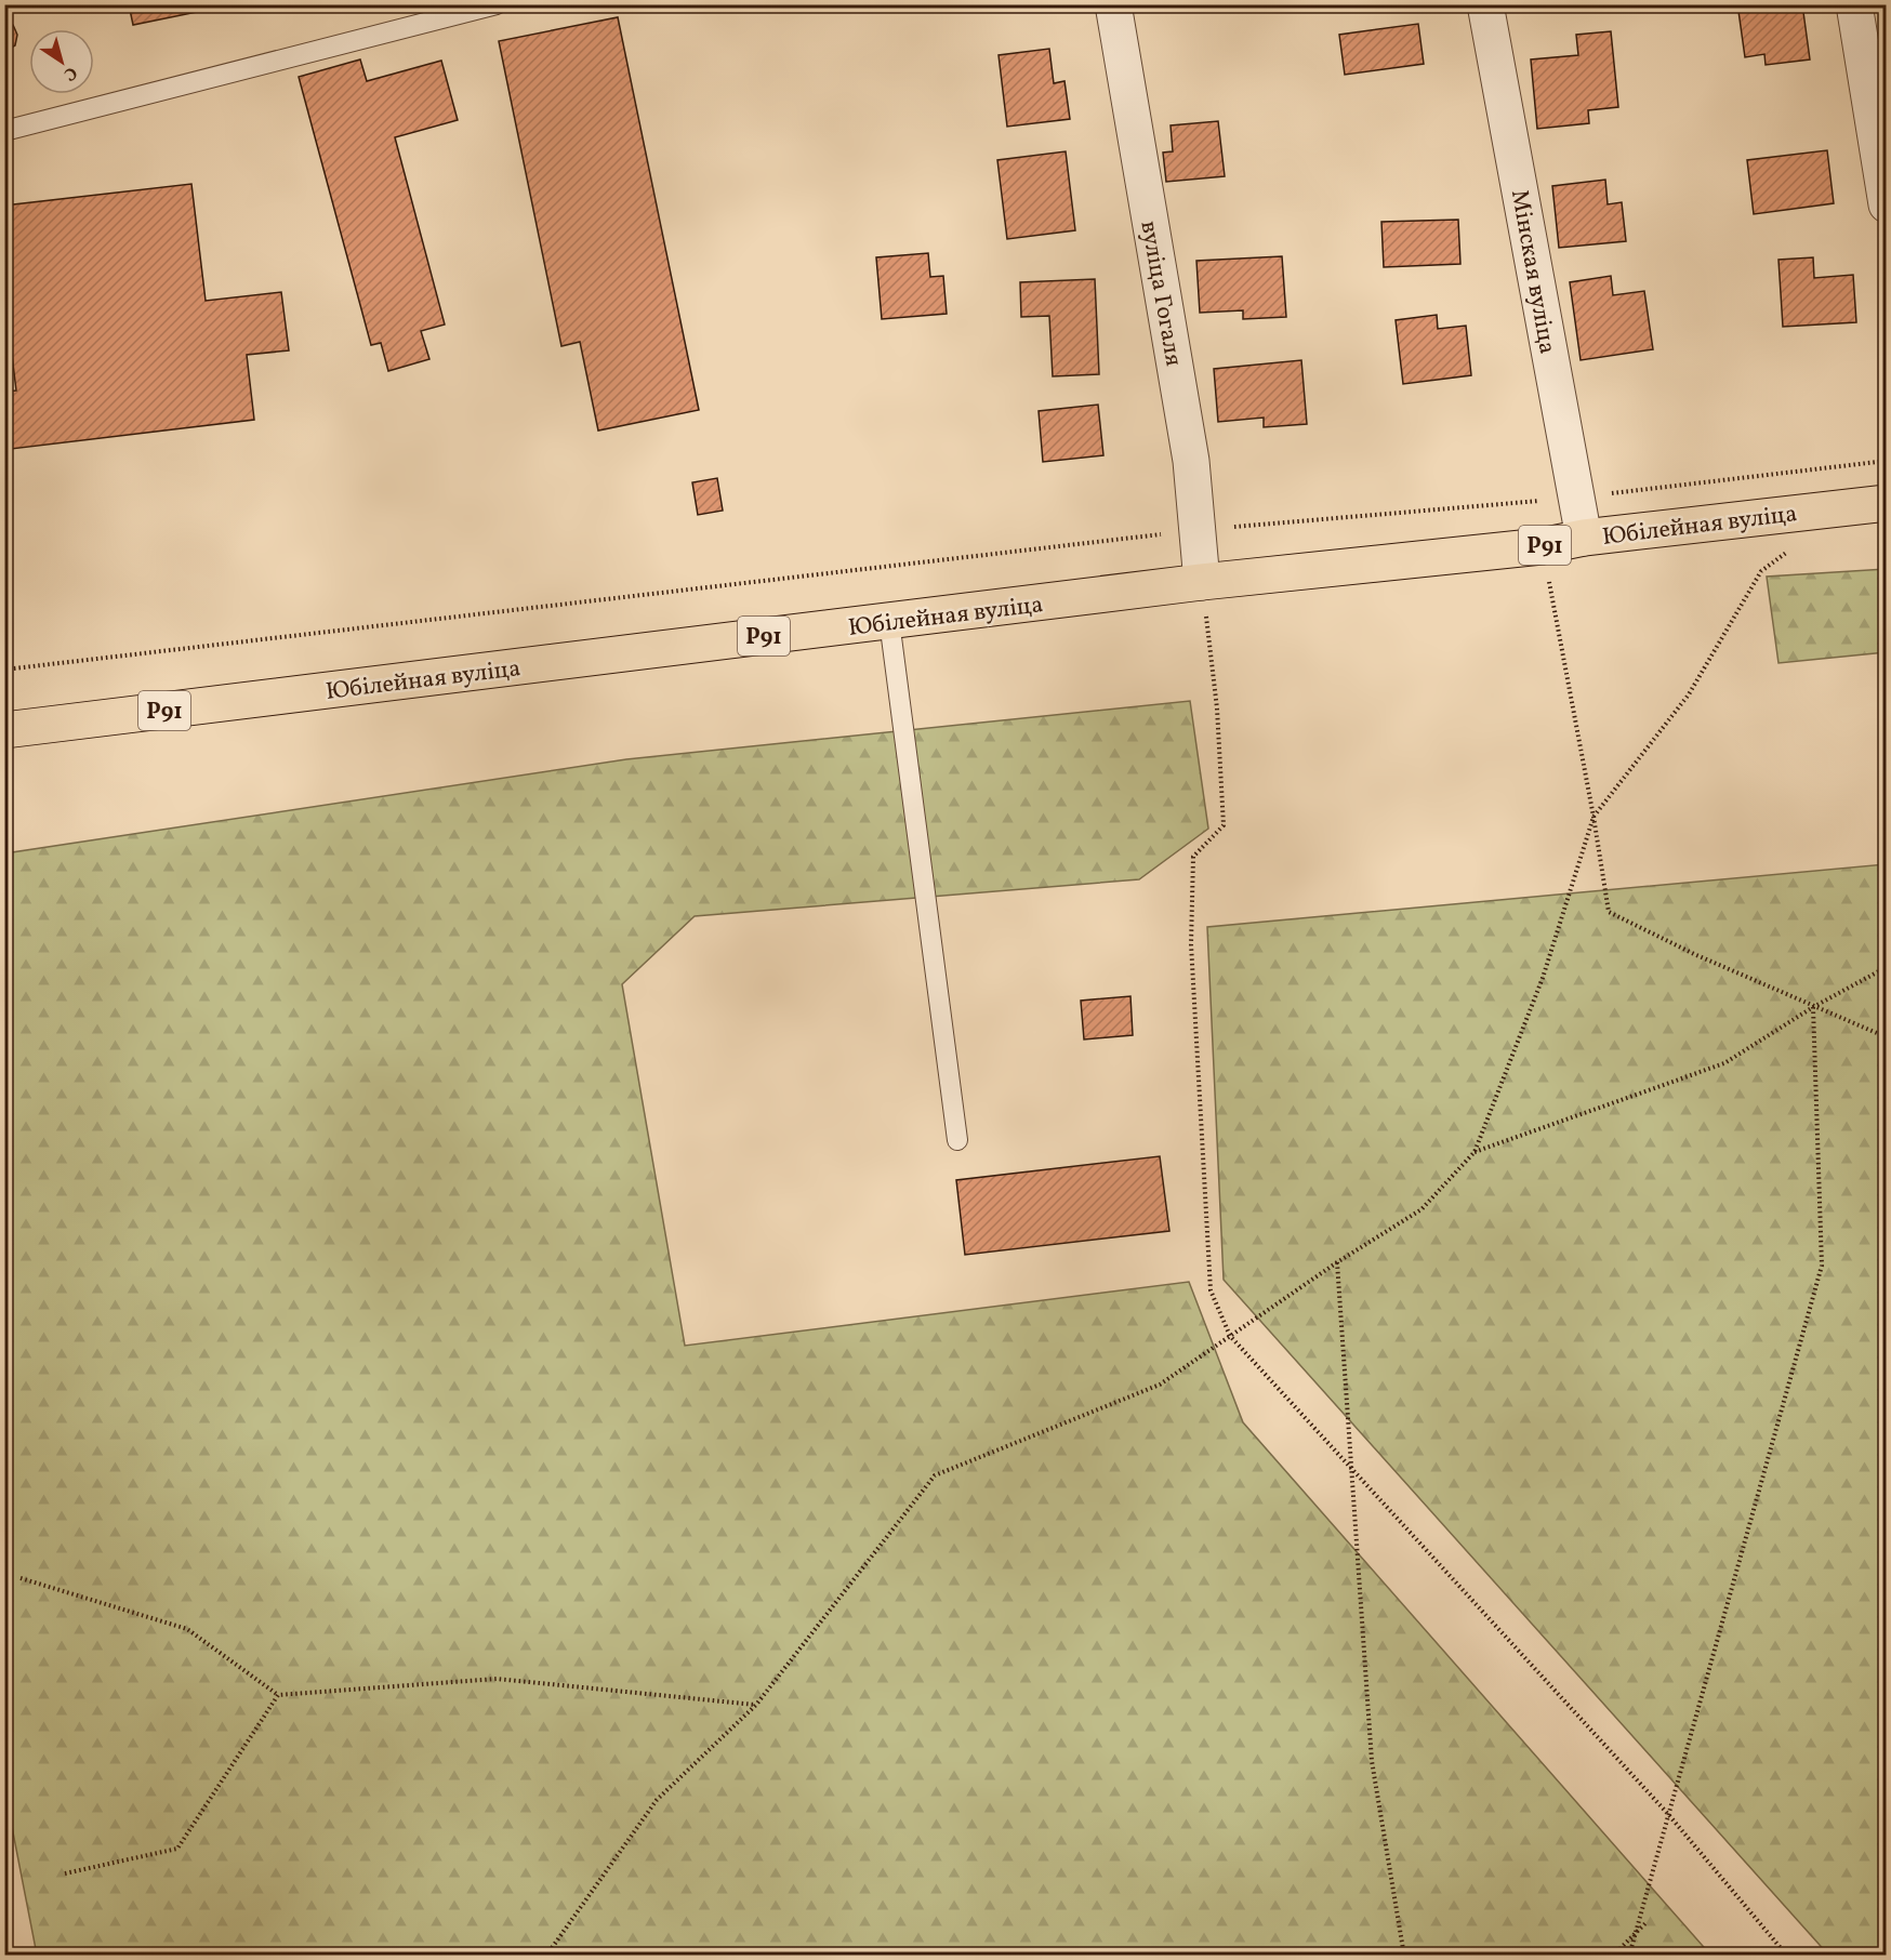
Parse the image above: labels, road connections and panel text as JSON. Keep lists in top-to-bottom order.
{
  "streets": {
    "main road": ["Юбілейная вуліца", "Р91"],
    "street": ["Мінская вуліца", "вуліца Гогаля"]
  },
  "crossings": [
    ["Мінская вуліца", "Юбілейная вуліца"],
    ["вуліца Гогаля", "Юбілейная вуліца"]
  ],
  "north": "bottom right"
}
